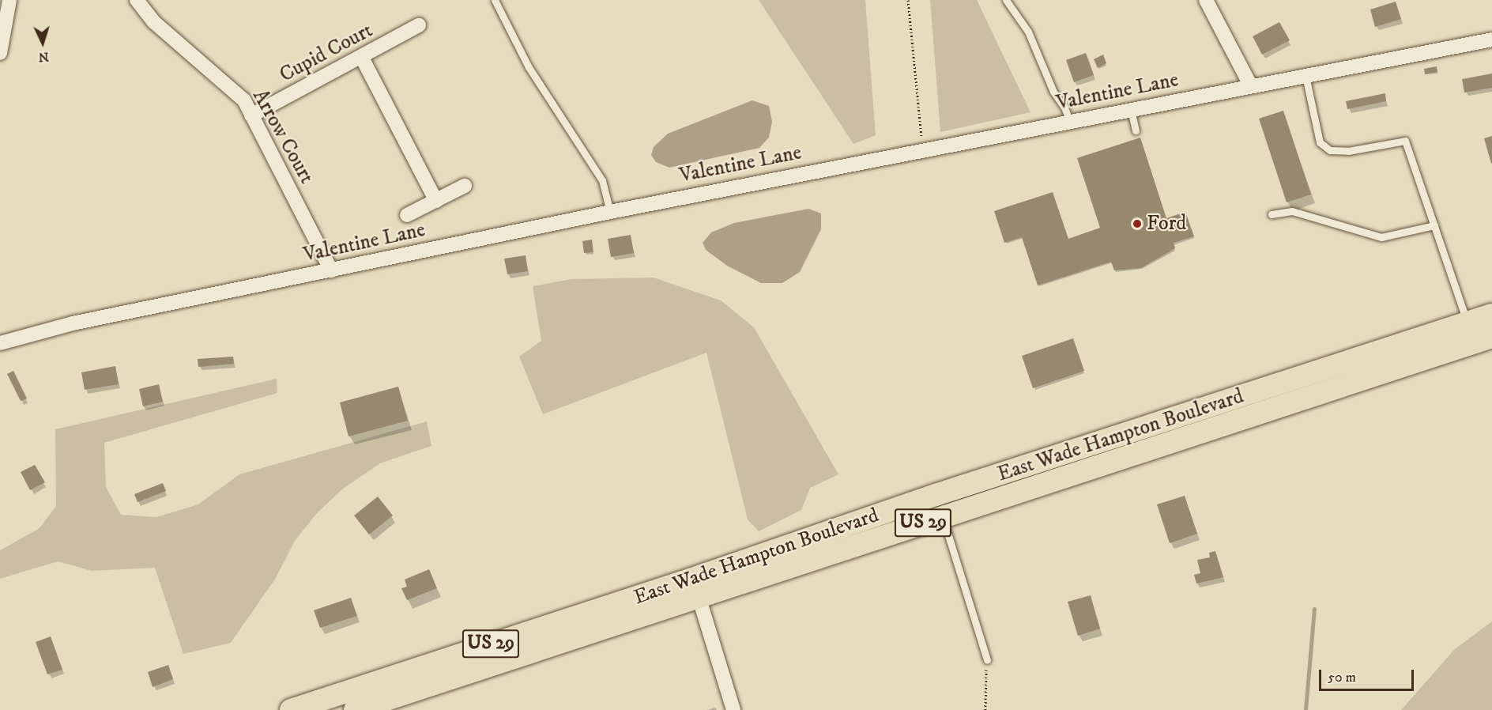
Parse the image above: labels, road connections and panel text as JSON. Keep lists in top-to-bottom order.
{
  "streets": {
    "main road": ["East Wade Hampton Boulevard", "US 29"],
    "street": ["Cupid Court", "Valentine Lane", "Arrow Court"]
  },
  "crossings": [
    ["Cupid Court", "Arrow Court"],
    ["Valentine Lane", "Arrow Court"]
  ],
  "places": ["Ford"],
  "scale_bar": "50 m",
  "north": "bottom"
}
